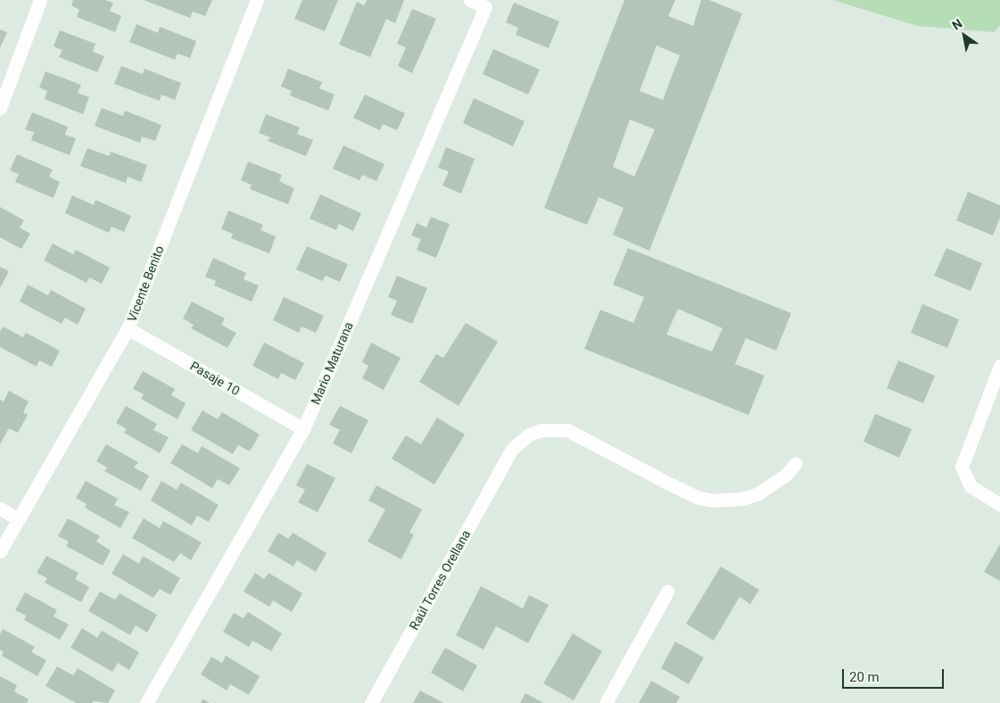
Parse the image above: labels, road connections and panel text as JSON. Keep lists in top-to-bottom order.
{
  "streets": {
    "street": [
      "Vicente Benito",
      "Mario Maturana",
      "Pasaje 10",
      "Raúl Torres Orellana"
    ]
  },
  "crossings": [
    ["Vicente Benito", "Pasaje 10"],
    ["Mario Maturana", "Pasaje 10"]
  ],
  "scale_bar": "20 m",
  "north": "top left"
}
